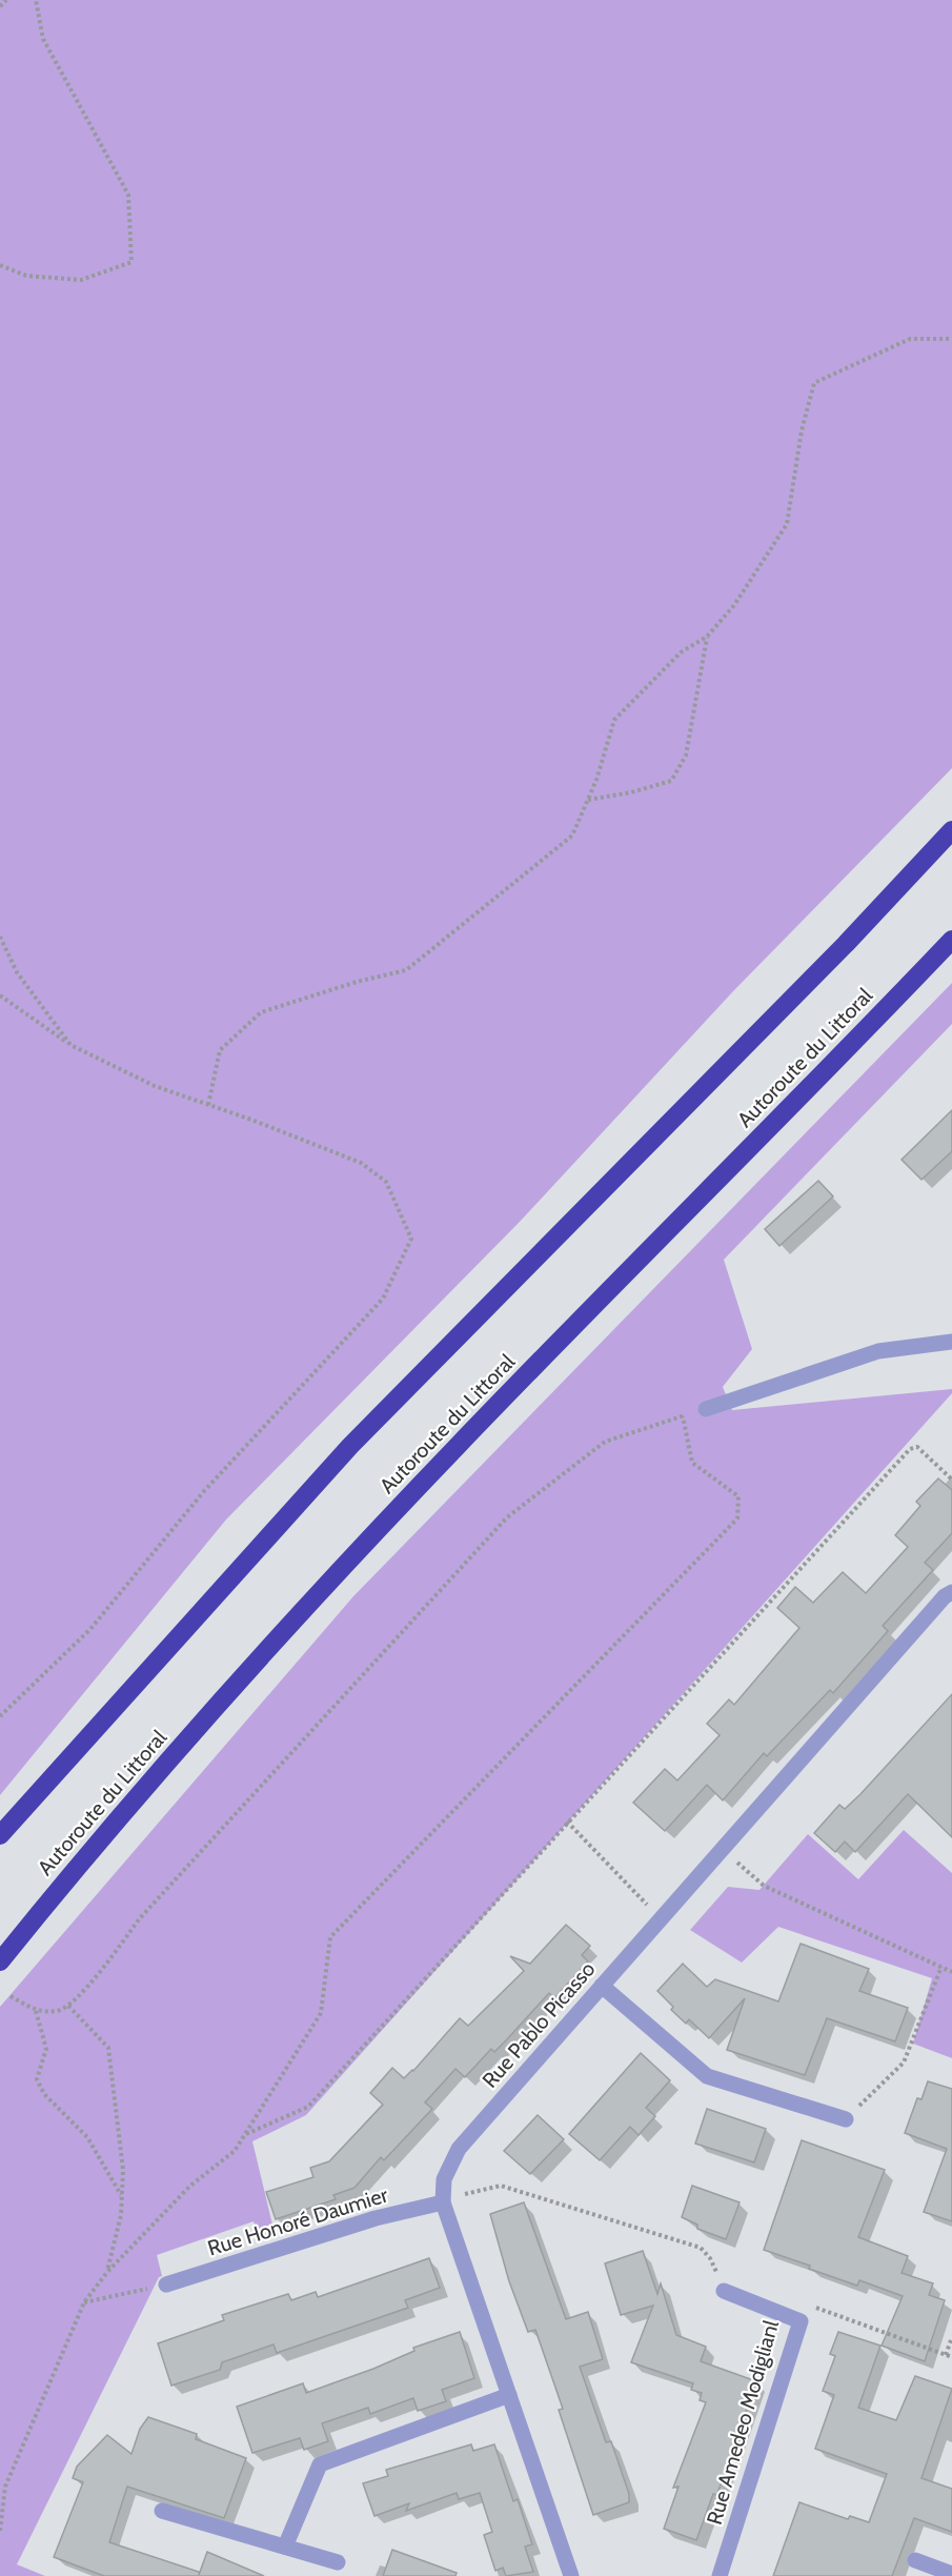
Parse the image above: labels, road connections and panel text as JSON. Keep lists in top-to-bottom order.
{
  "streets": {
    "highway": ["Autoroute du Littoral"],
    "street": ["Rue Pablo Picasso", "Rue Honoré Daumier", "Rue Amedeo Modiglianl"]
  },
  "crossings": [
    ["Rue Pablo Picasso", "Rue Honoré Daumier"]
  ]
}
